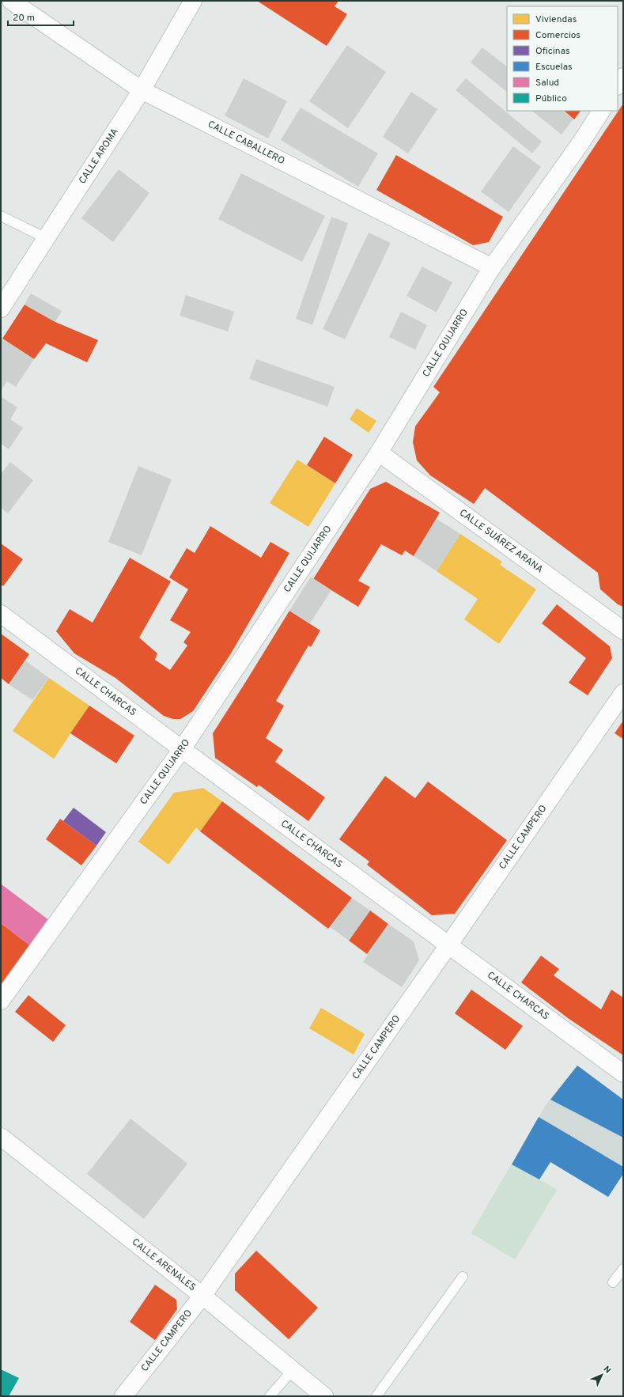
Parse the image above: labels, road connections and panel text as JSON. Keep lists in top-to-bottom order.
{
  "streets": {
    "street": [
      "CALLE CABALLERO",
      "CALLE AROMA",
      "CALLE QUIJARRO",
      "CALLE SUÁREZ ARANA",
      "CALLE CHARCAS",
      "CALLE CAMPERO",
      "CALLE ARENALES"
    ]
  },
  "crossings": [
    ["CALLE CABALLERO", "CALLE AROMA"],
    ["CALLE CABALLERO", "CALLE QUIJARRO"],
    ["CALLE QUIJARRO", "CALLE SUÁREZ ARANA"],
    ["CALLE QUIJARRO", "CALLE CHARCAS"],
    ["CALLE CHARCAS", "CALLE CAMPERO"],
    ["CALLE CAMPERO", "CALLE ARENALES"]
  ],
  "legend": [
    "Viviendas",
    "Comercios",
    "Oficinas",
    "Escuelas",
    "Salud",
    "Público"
  ],
  "scale_bar": "20 m",
  "north": "top right"
}
